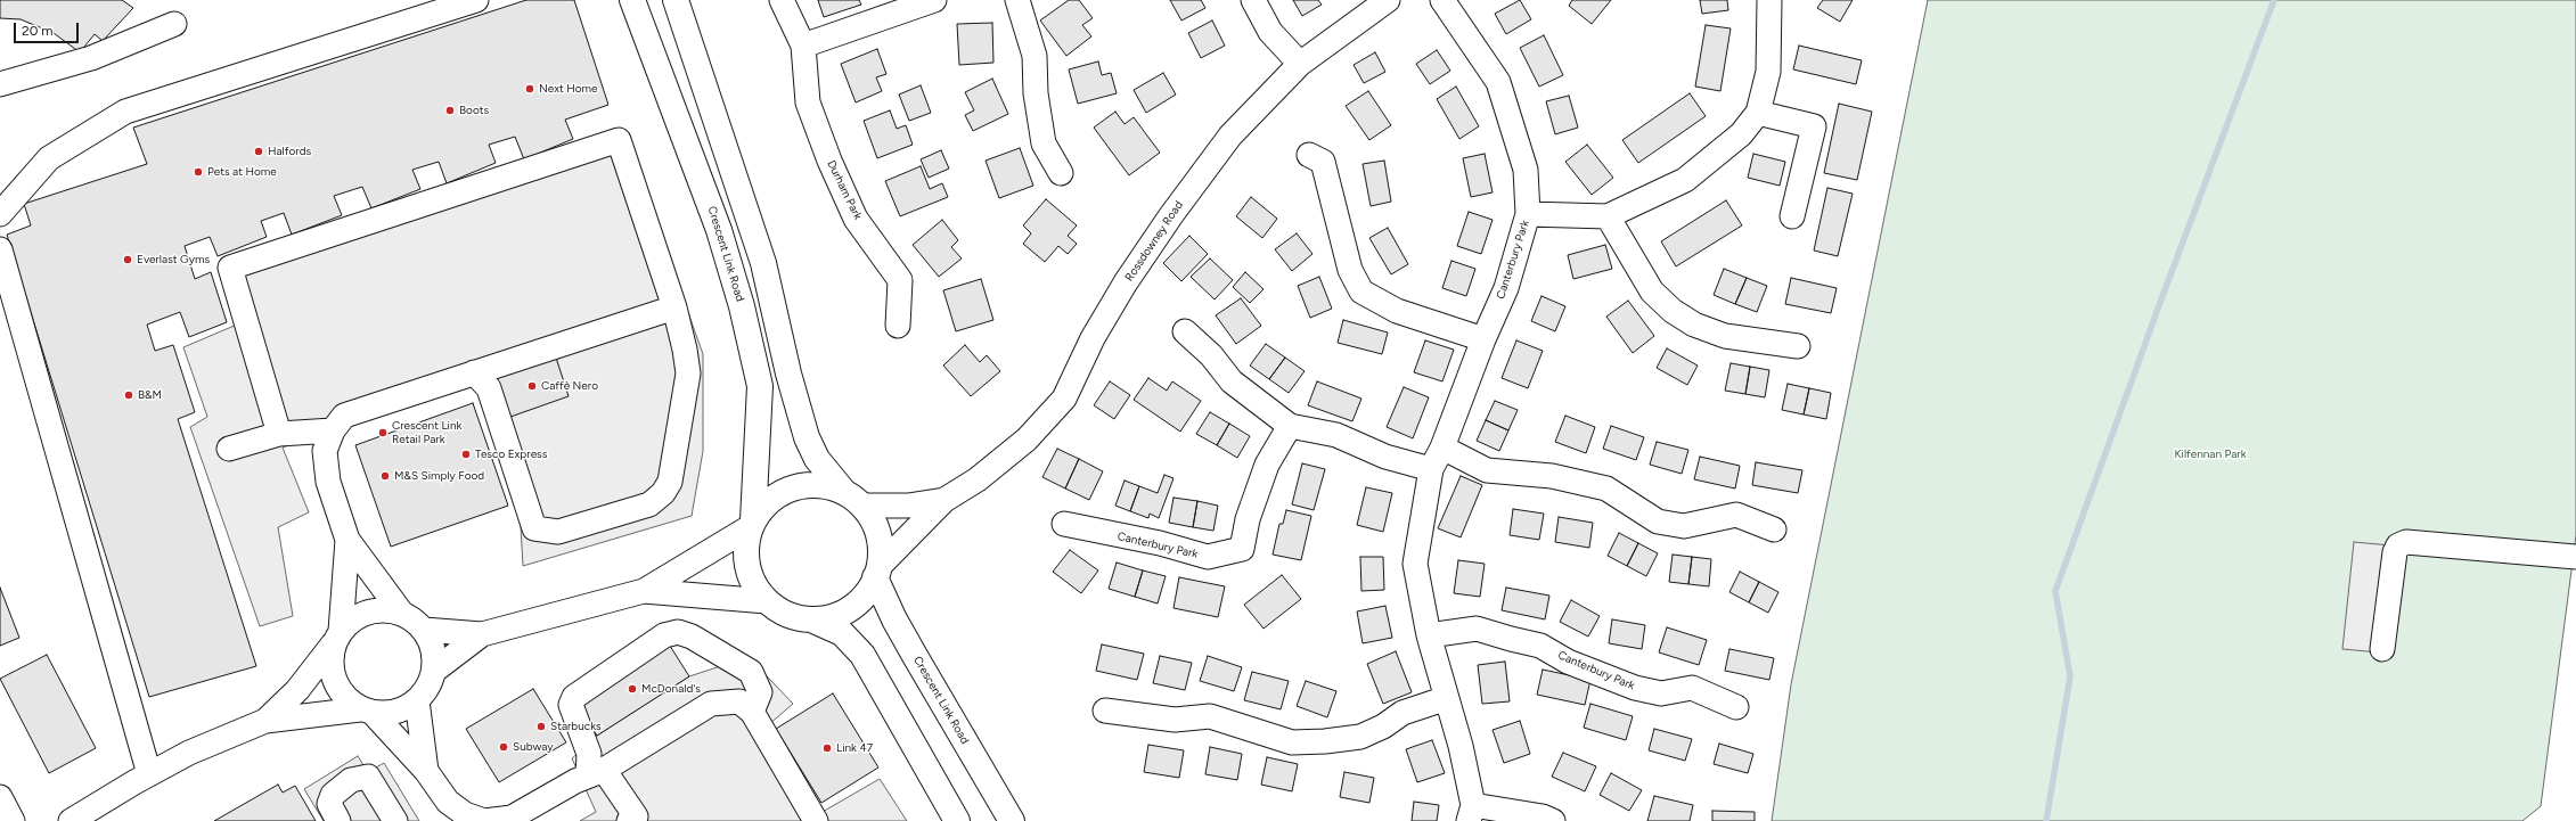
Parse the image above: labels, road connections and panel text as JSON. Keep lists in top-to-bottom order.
{
  "streets": {
    "highway": ["Crescent Link Road"],
    "street": ["Durham Park", "Rossdowney Road", "Canterbury Park"]
  },
  "crossings": [
    ["Rossdowney Road", "Crescent Link Road"]
  ],
  "parks": ["Kilfennan Park"],
  "places": [
    "Next Home",
    "Boots",
    "Halfords",
    "Pets at Home",
    "Everlast Gyms",
    "Caffè Nero",
    "B&M",
    "Crescent Link Retail Park",
    "Tesco Express",
    "M&S Simply Food",
    "McDonald's",
    "Starbucks",
    "Subway",
    "Link 47"
  ],
  "scale_bar": "20 m"
}
